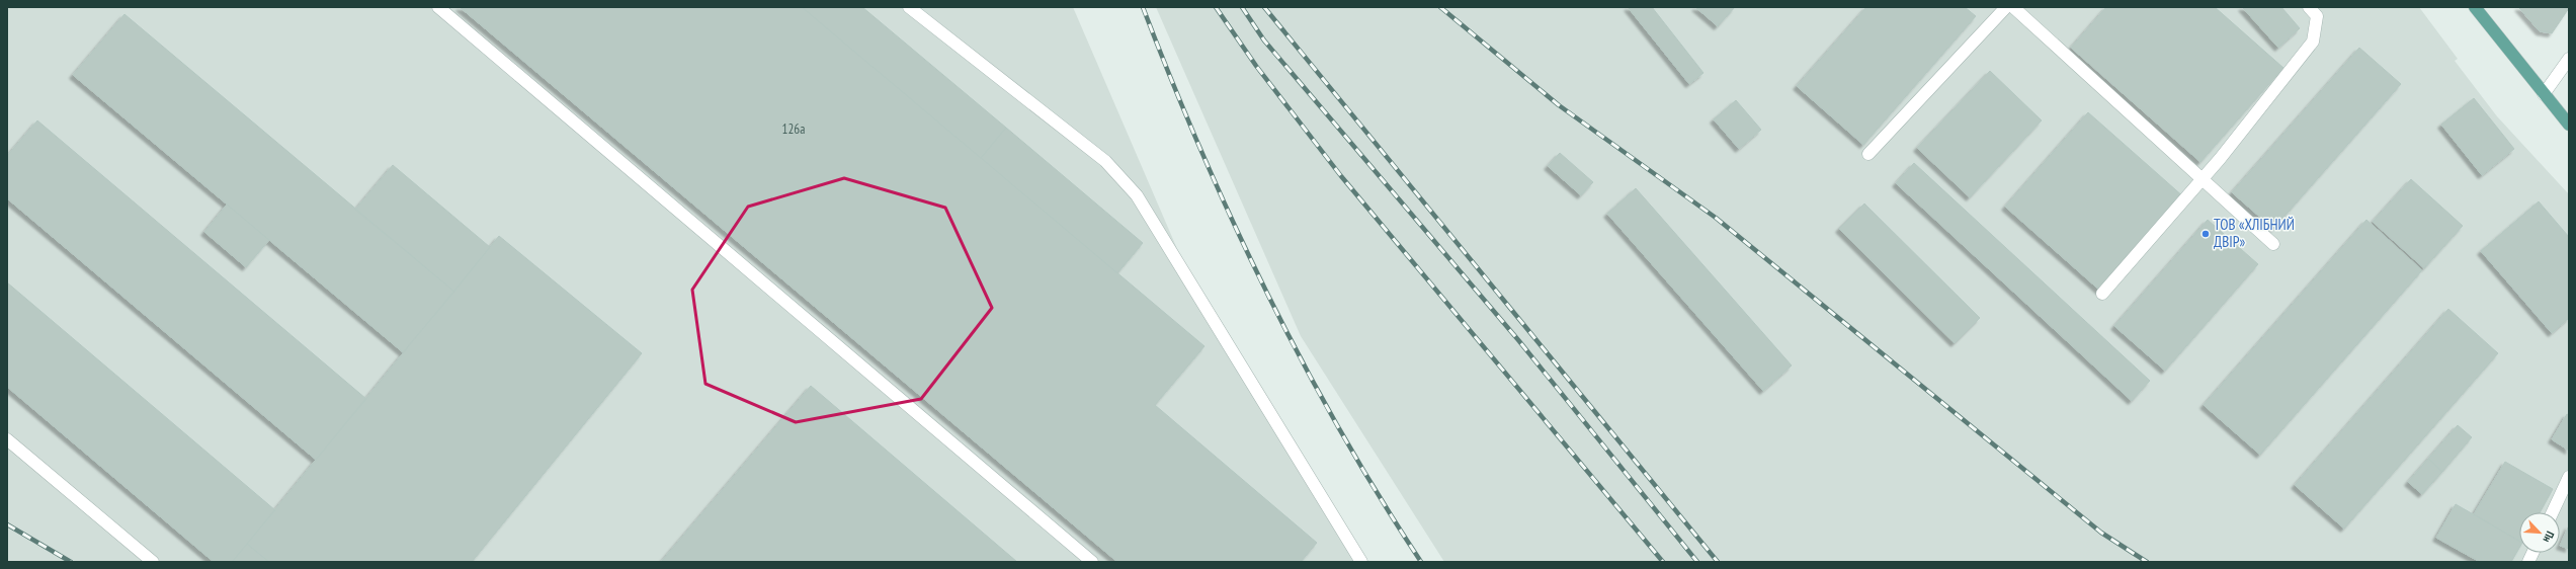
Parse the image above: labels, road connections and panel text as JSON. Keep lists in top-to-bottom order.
{
  "places": ["ТОВ «ХЛІБНИЙ ДВІР»"],
  "house_numbers": ["126а"],
  "north": "bottom right"
}
